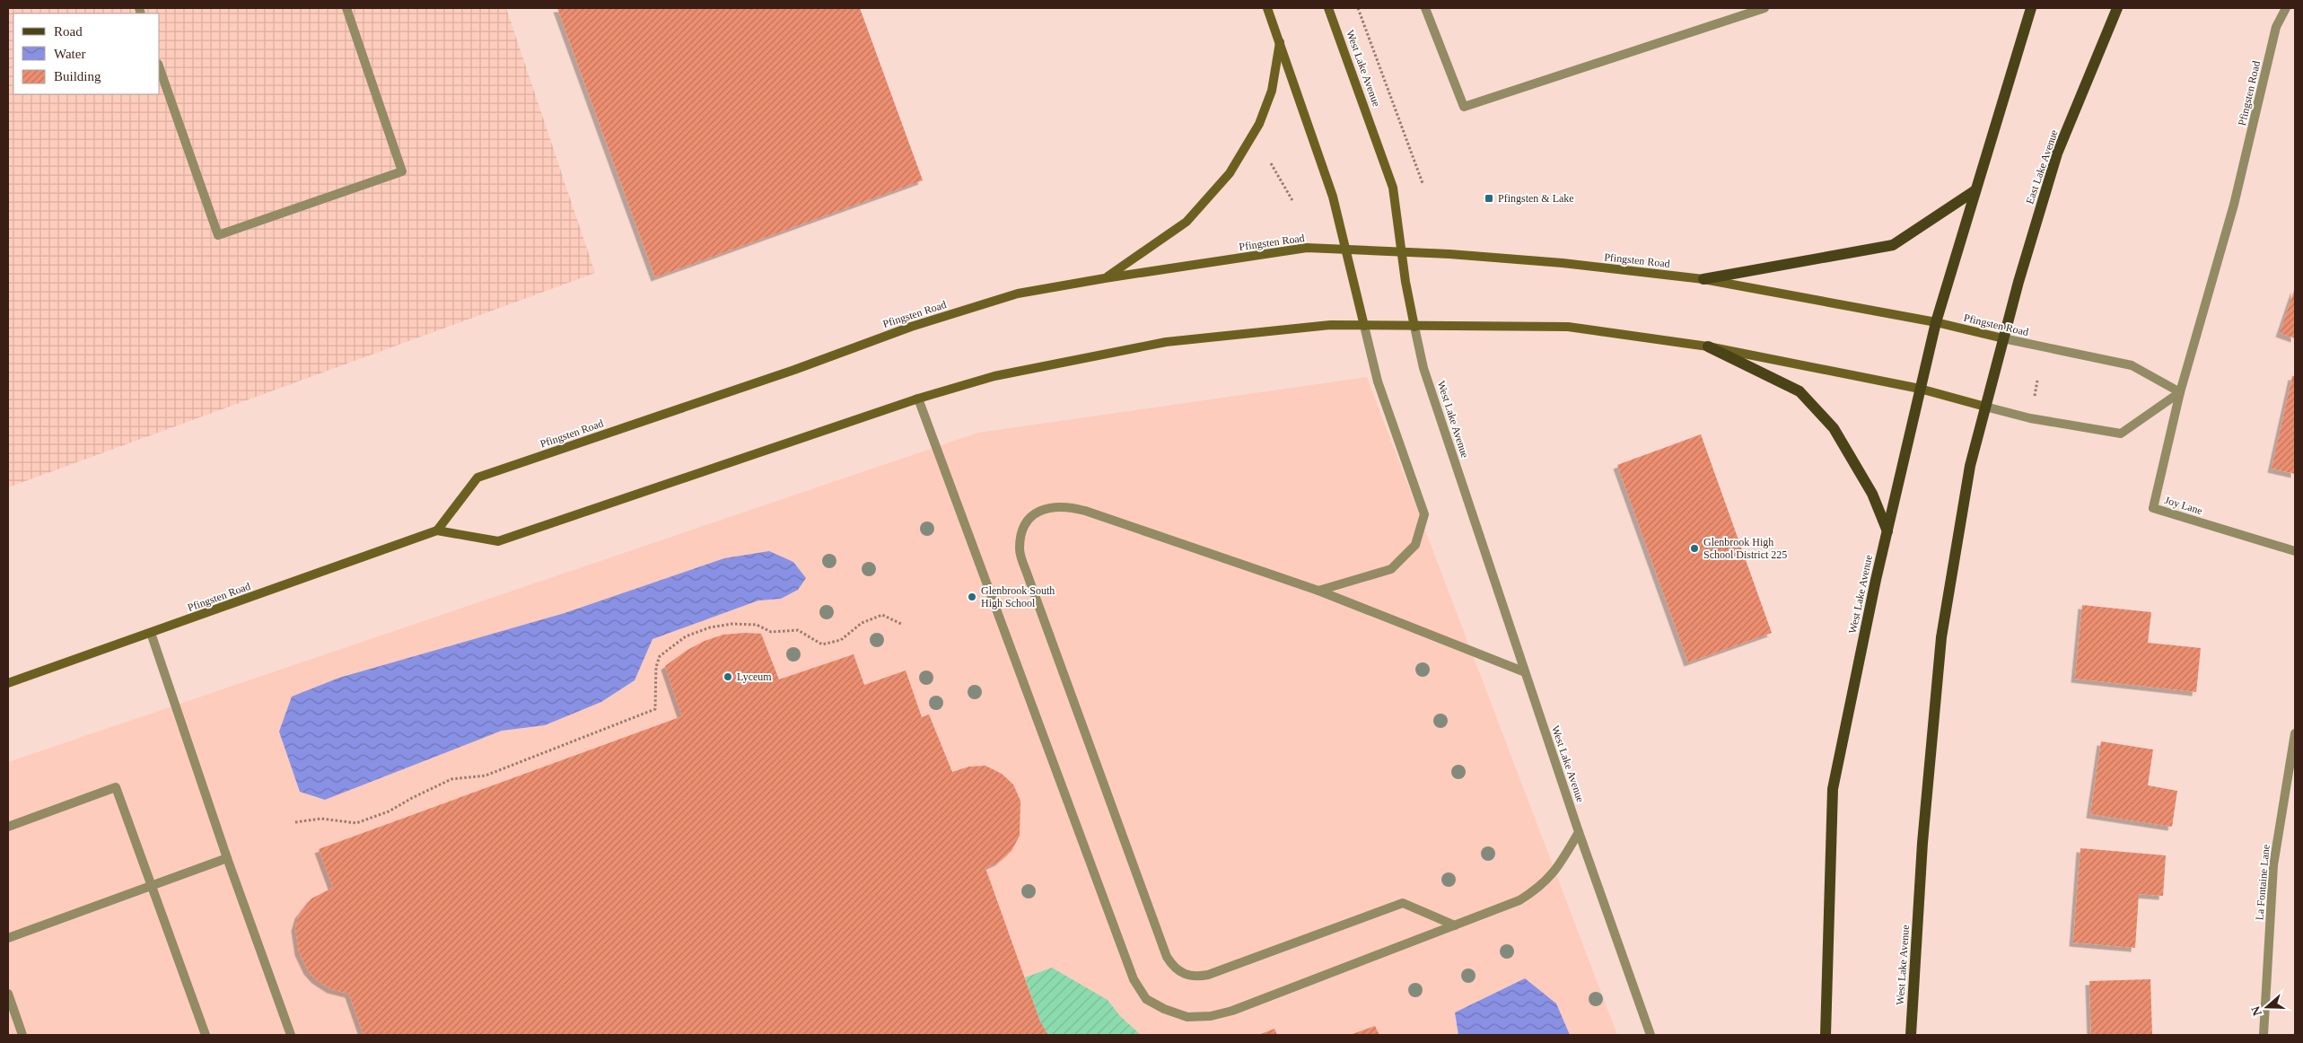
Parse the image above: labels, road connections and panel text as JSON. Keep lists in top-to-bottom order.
{
  "streets": {
    "main road": ["West Lake Avenue", "Pfingsten Road", "East Lake Avenue"],
    "street": ["Joy Lane", "La Fontaine Lane"]
  },
  "crossings": [
    ["West Lake Avenue", "Pfingsten Road"],
    ["West Lake Avenue", "East Lake Avenue"],
    ["Pfingsten Road", "East Lake Avenue"],
    ["Pfingsten Road", "Joy Lane"]
  ],
  "places": {
    "transit": ["Pfingsten & Lake"],
    "other": ["Glenbrook High School District 225", "Glenbrook South High School", "Lyceum"]
  },
  "legend": ["Road", "Water", "Building"],
  "north": "left"
}
